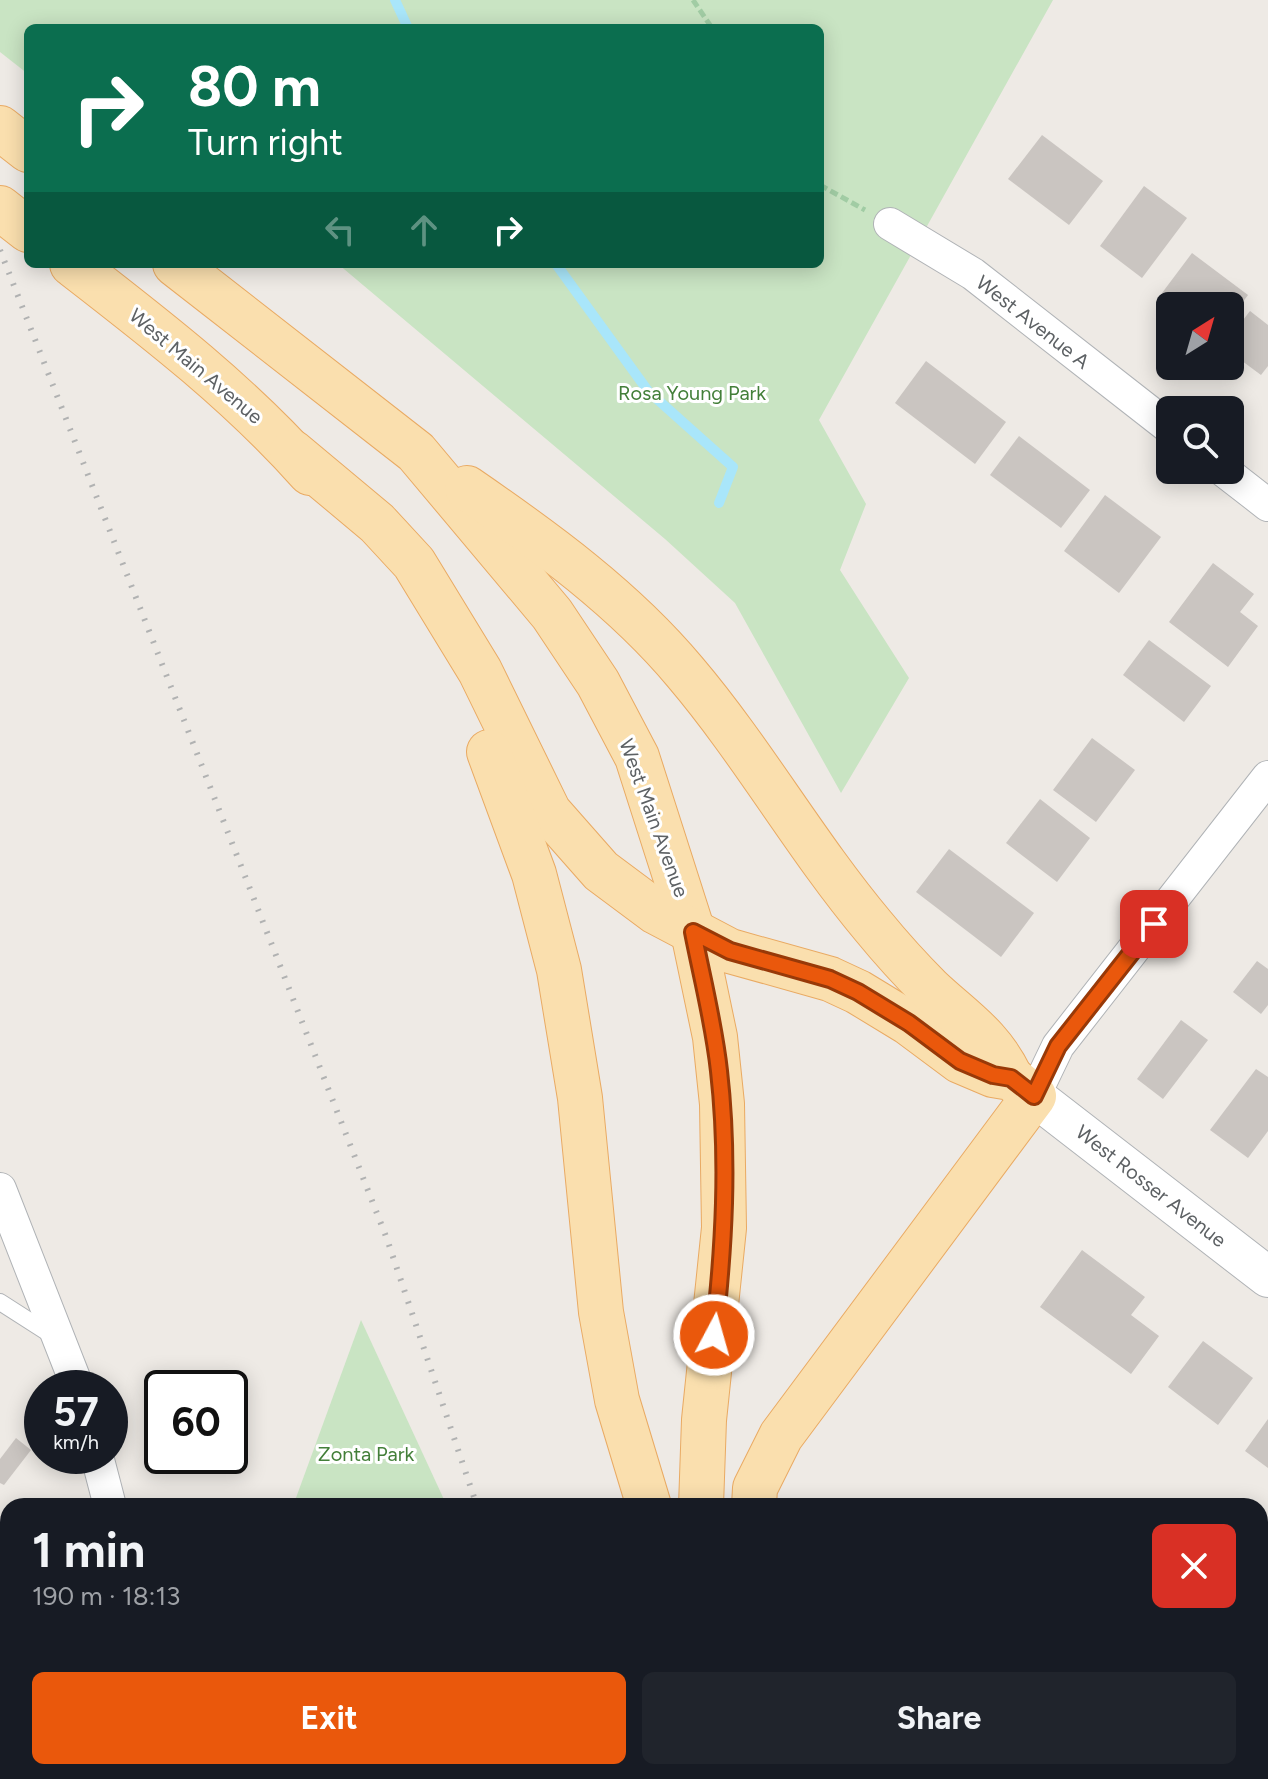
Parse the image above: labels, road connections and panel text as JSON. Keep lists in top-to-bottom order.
{
  "streets": {
    "main road": ["West Main Avenue"],
    "street": ["West Avenue A", "West Rosser Avenue"]
  },
  "parks": ["Rosa Young Park", "Zonta Park"],
  "north": "top right",
  "page": {
    "turn": ["80 m", "Turn right"],
    "speed": "57 km/h",
    "limit": "60",
    "heading": ["1 min", "190 m · 18:13"],
    "buttons": ["Exit", "Share"]
  }
}
